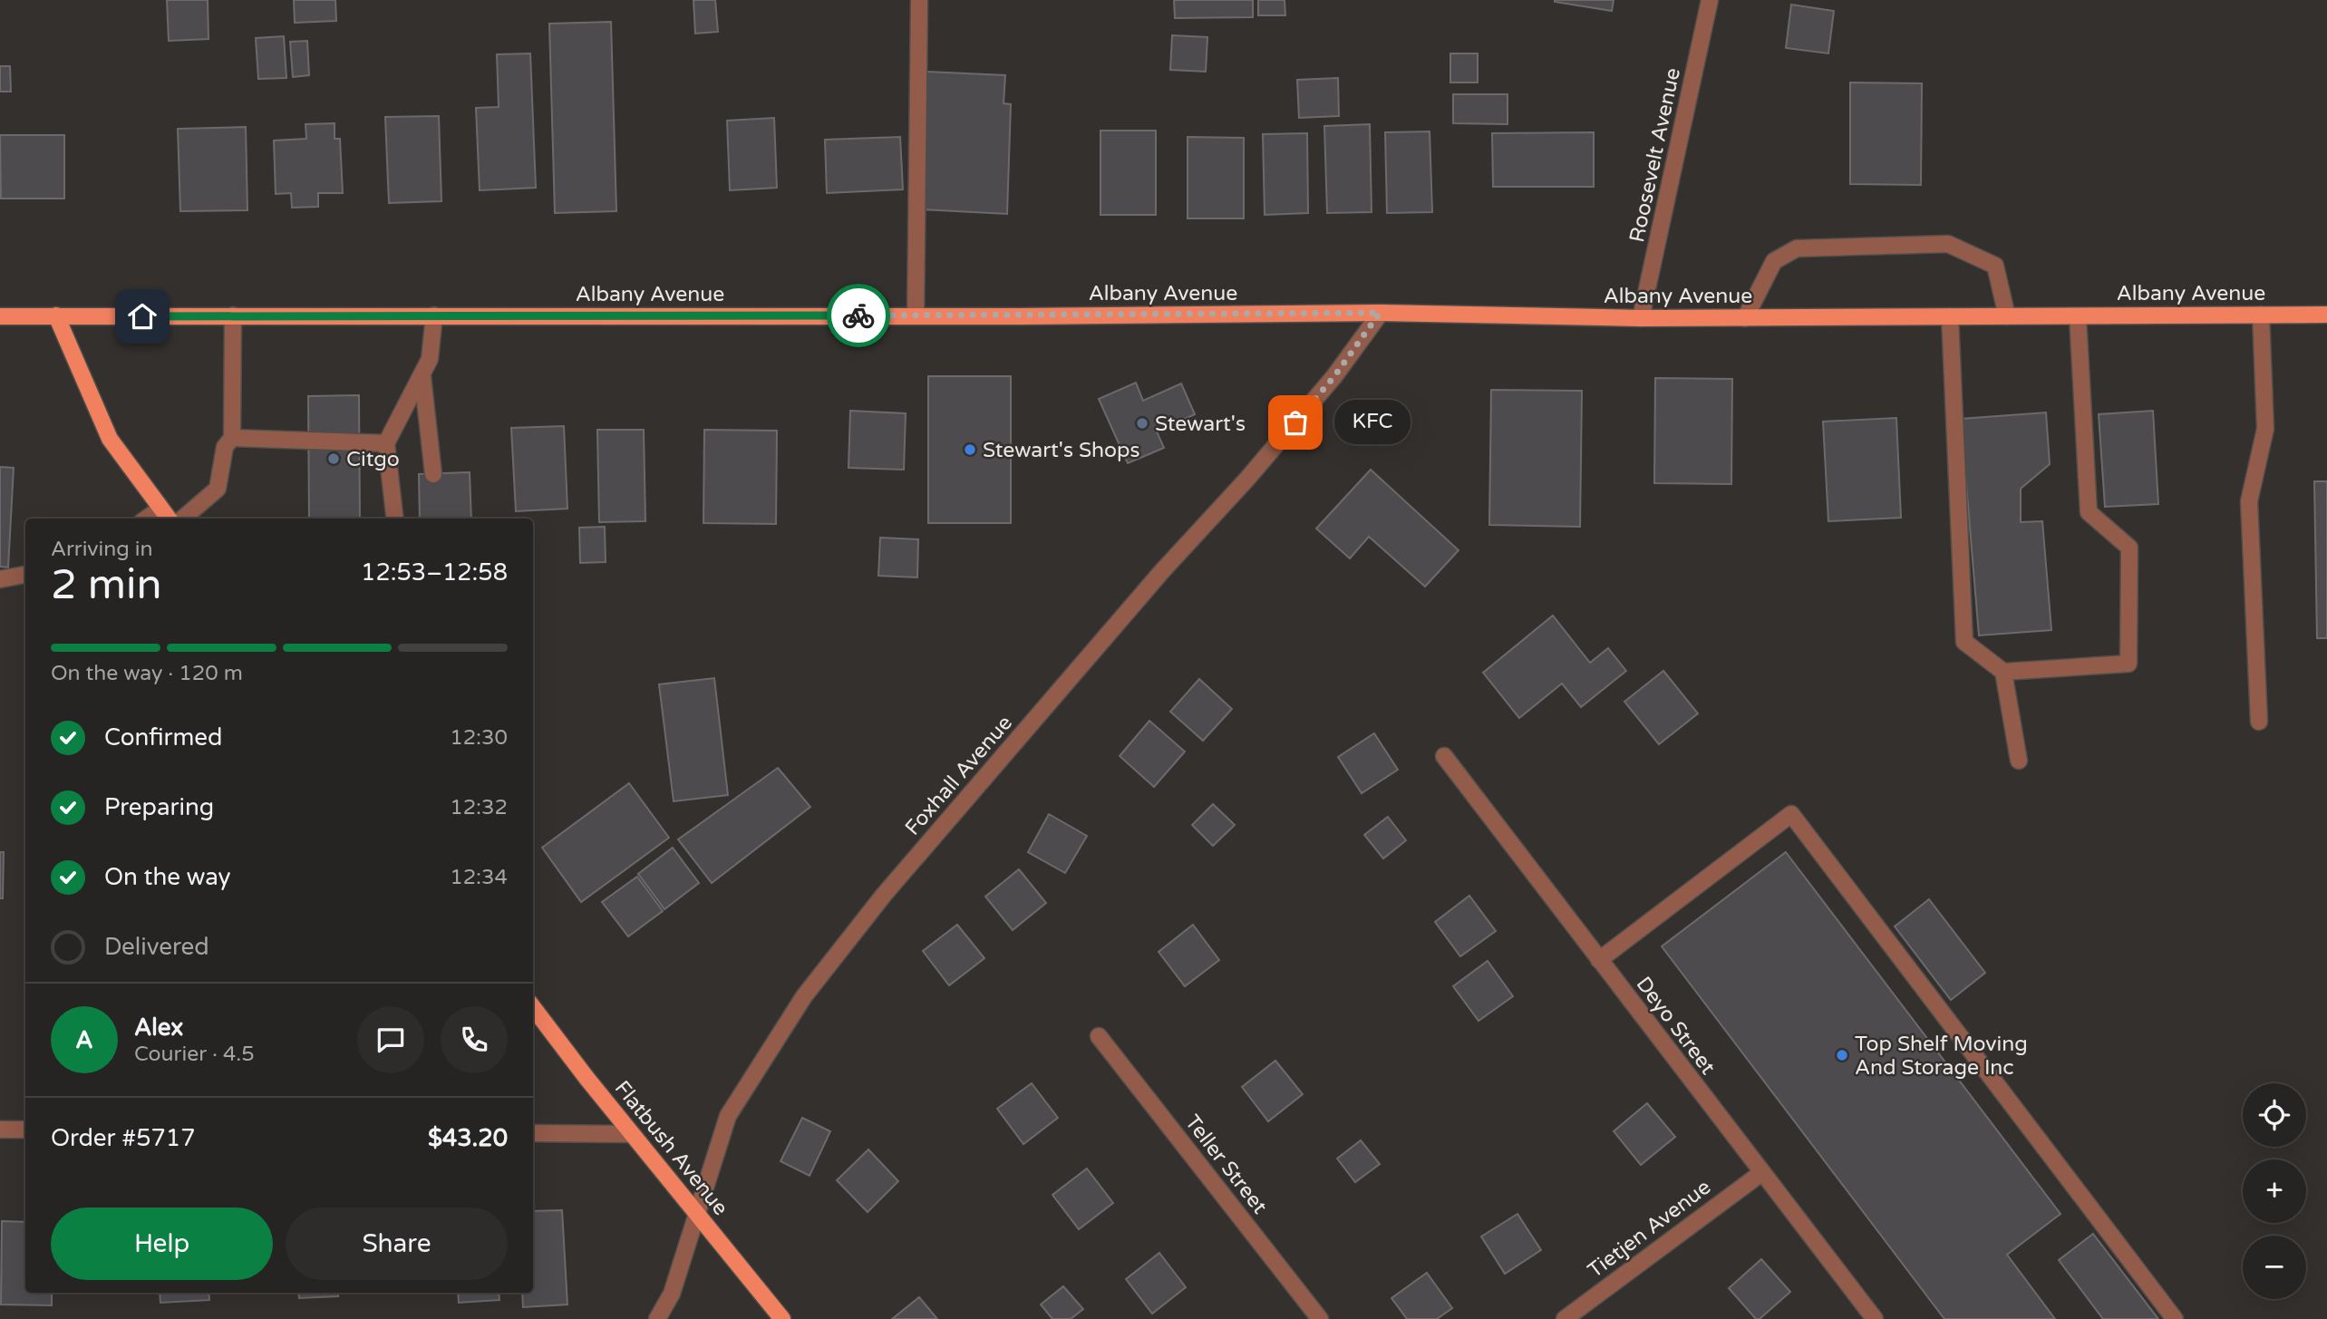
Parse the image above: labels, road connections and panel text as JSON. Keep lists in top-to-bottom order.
{
  "streets": {
    "main road": ["Albany Avenue", "Flatbush Avenue"],
    "street": [
      "Roosevelt Avenue",
      "Foxhall Avenue",
      "Deyo Street",
      "Teller Street",
      "Tietjen Avenue"
    ]
  },
  "crossings": [
    ["Roosevelt Avenue", "Albany Avenue"],
    ["Albany Avenue", "Foxhall Avenue"],
    ["Foxhall Avenue", "Flatbush Avenue"],
    ["Deyo Street", "Tietjen Avenue"]
  ],
  "places": [
    "KFC",
    "Stewart's",
    "Stewart's Shops",
    "Citgo",
    "Top Shelf Moving And Storage Inc"
  ],
  "page": {
    "bubble": "KFC",
    "heading": ["2 min", "Arriving in", "12:53–12:58"],
    "panel": [
      "Alex",
      "Courier · 4.5",
      "Order #5717",
      "$43.20"
    ],
    "bar": "On the way · 120 m",
    "list": [
      ["Confirmed", "12:30"],
      ["Preparing", "12:32"],
      ["On the way", "12:34"],
      "Delivered"
    ],
    "round": "A",
    "map_buttons": ["+", "−"],
    "buttons": ["Help", "Share"]
  }
}
